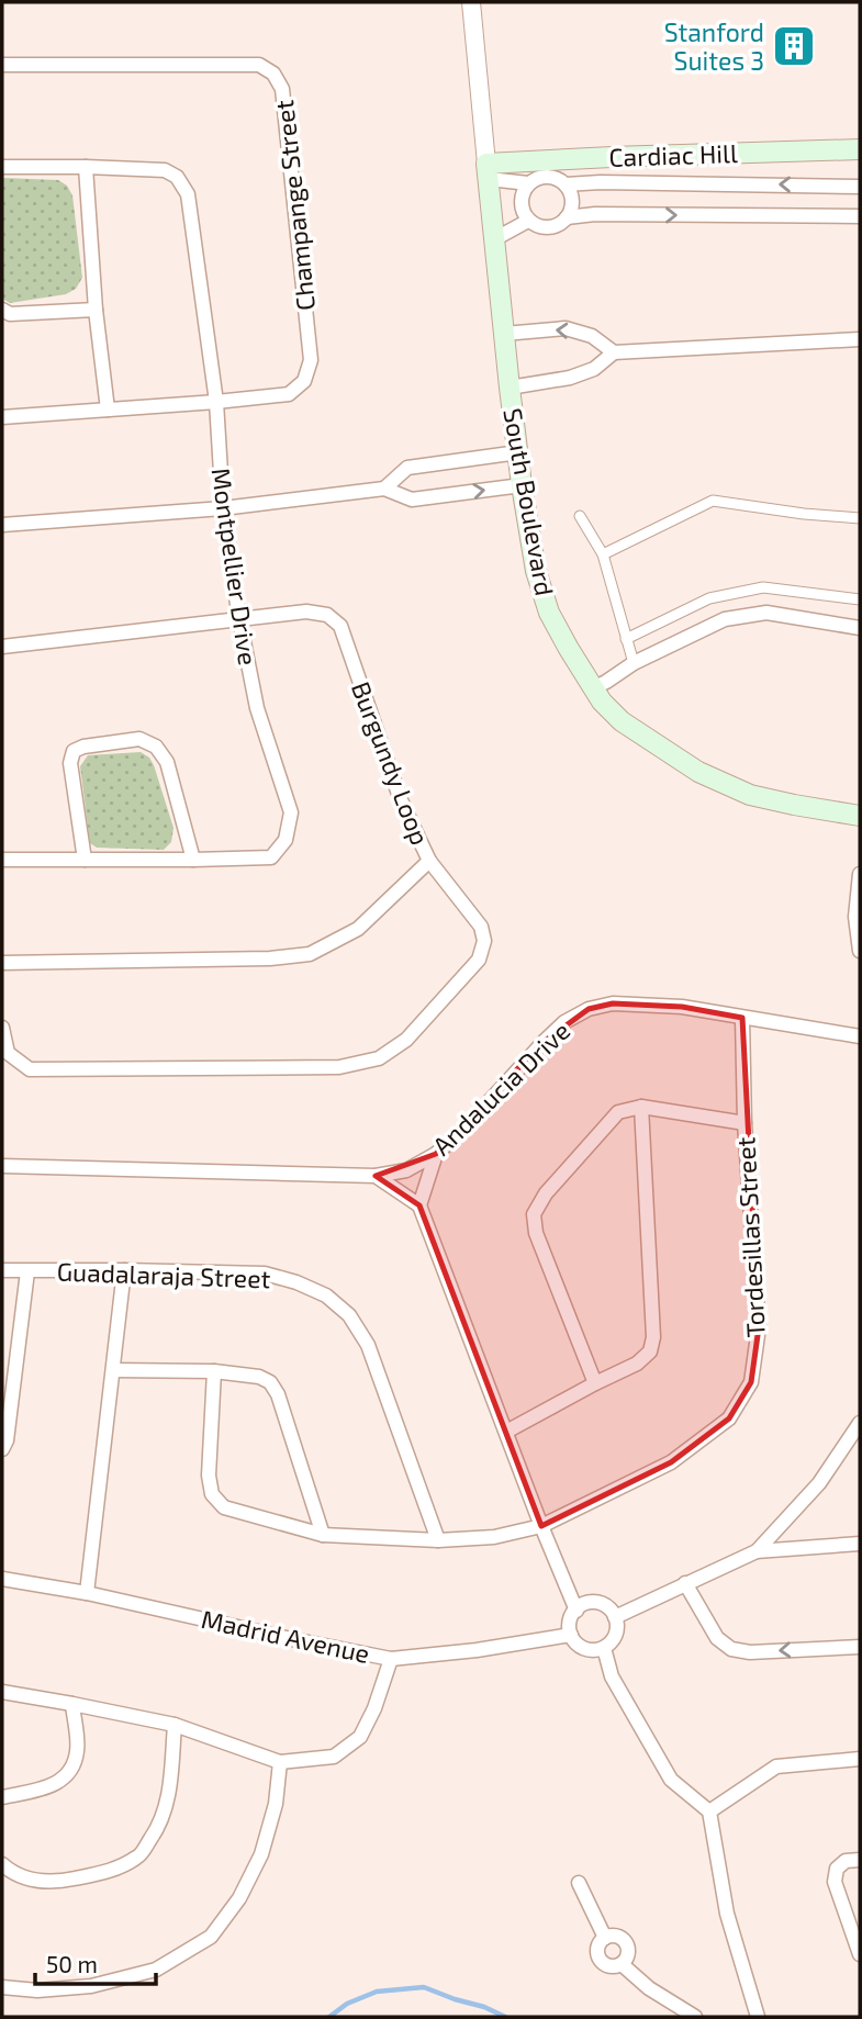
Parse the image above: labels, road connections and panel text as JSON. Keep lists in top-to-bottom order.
{
  "streets": {
    "main road": ["Cardiac Hill", "South Boulevard"],
    "street": [
      "Champange Street",
      "Montpellier Drive",
      "Burgundy Loop",
      "Andalucia Drive",
      "Tordesillas Street",
      "Guadalaraja Street",
      "Madrid Avenue"
    ]
  },
  "crossings": [
    ["Cardiac Hill", "South Boulevard"],
    ["Champange Street", "Montpellier Drive"],
    ["Montpellier Drive", "Burgundy Loop"],
    ["Andalucia Drive", "Tordesillas Street"],
    ["Tordesillas Street", "Guadalaraja Street"]
  ],
  "places": {
    "building": ["Stanford Suites 3"]
  },
  "scale_bar": "50 m"
}
